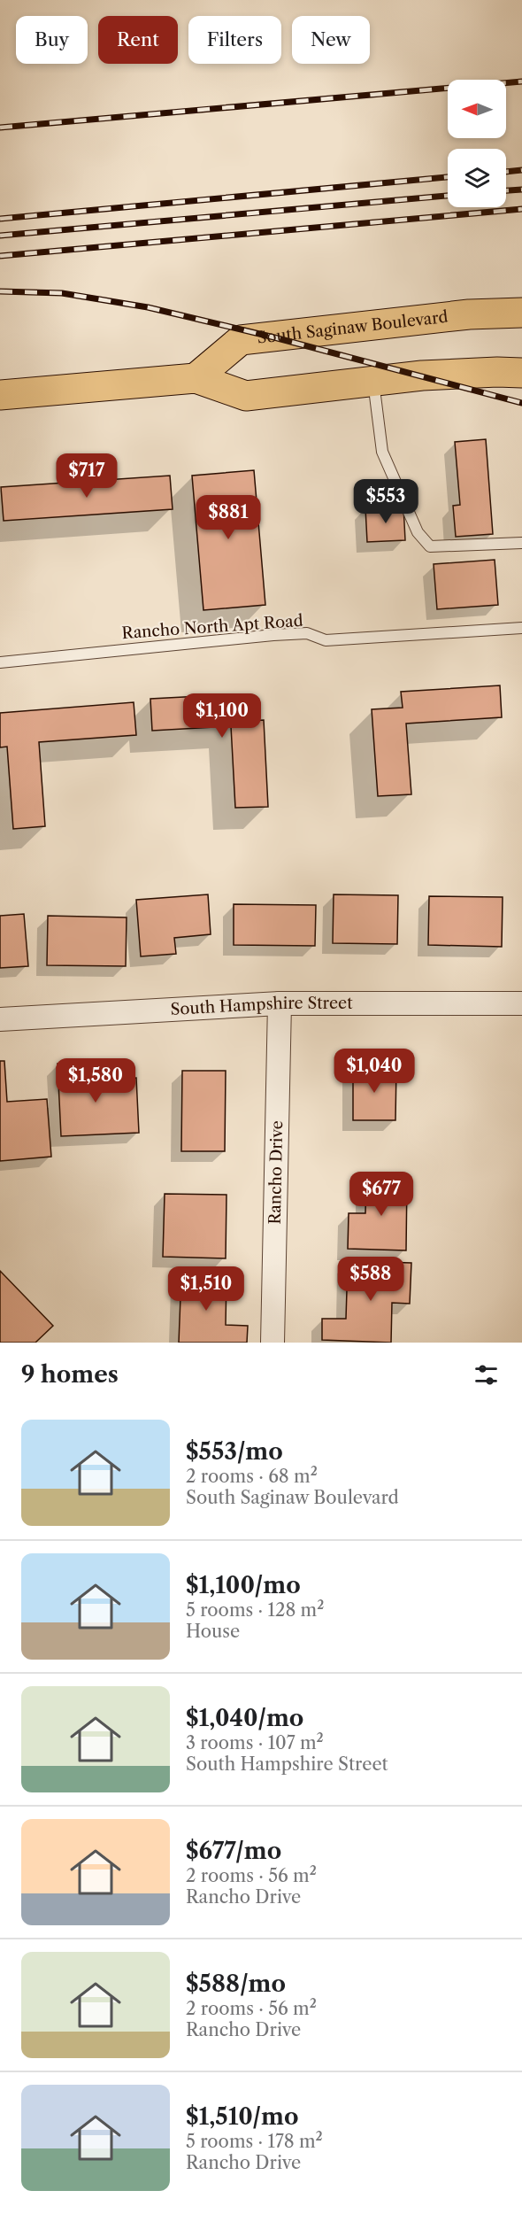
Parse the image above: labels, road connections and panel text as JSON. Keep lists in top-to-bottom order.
{
  "streets": {
    "main road": ["South Saginaw Boulevard"],
    "street": ["South Hampshire Street", "Rancho Drive"],
    "lane": ["Rancho North Apt Road"]
  },
  "crossings": [
    ["South Hampshire Street", "Rancho Drive"]
  ],
  "north": "left",
  "page": {
    "chip": [
      "Buy",
      "Rent",
      "Filters",
      "New"
    ],
    "price": [
      "$717",
      "$553",
      "$881",
      "$1,100",
      "$1,040",
      "$1,580",
      "$677",
      "$588",
      "$1,510"
    ],
    "heading": "9 homes",
    "list": [
      {
        "name": "$553/mo",
        "note": "2 rooms · 68 m² · South Saginaw Boulevard"
      },
      {
        "name": "$1,100/mo",
        "note": "5 rooms · 128 m² · House"
      },
      {
        "name": "$1,040/mo",
        "note": "3 rooms · 107 m² · South Hampshire Street"
      },
      {
        "name": "$677/mo",
        "note": "2 rooms · 56 m² · Rancho Drive"
      },
      {
        "name": "$588/mo",
        "note": "2 rooms · 56 m² · Rancho Drive"
      },
      {
        "name": "$1,510/mo",
        "note": "5 rooms · 178 m² · Rancho Drive"
      }
    ]
  }
}
